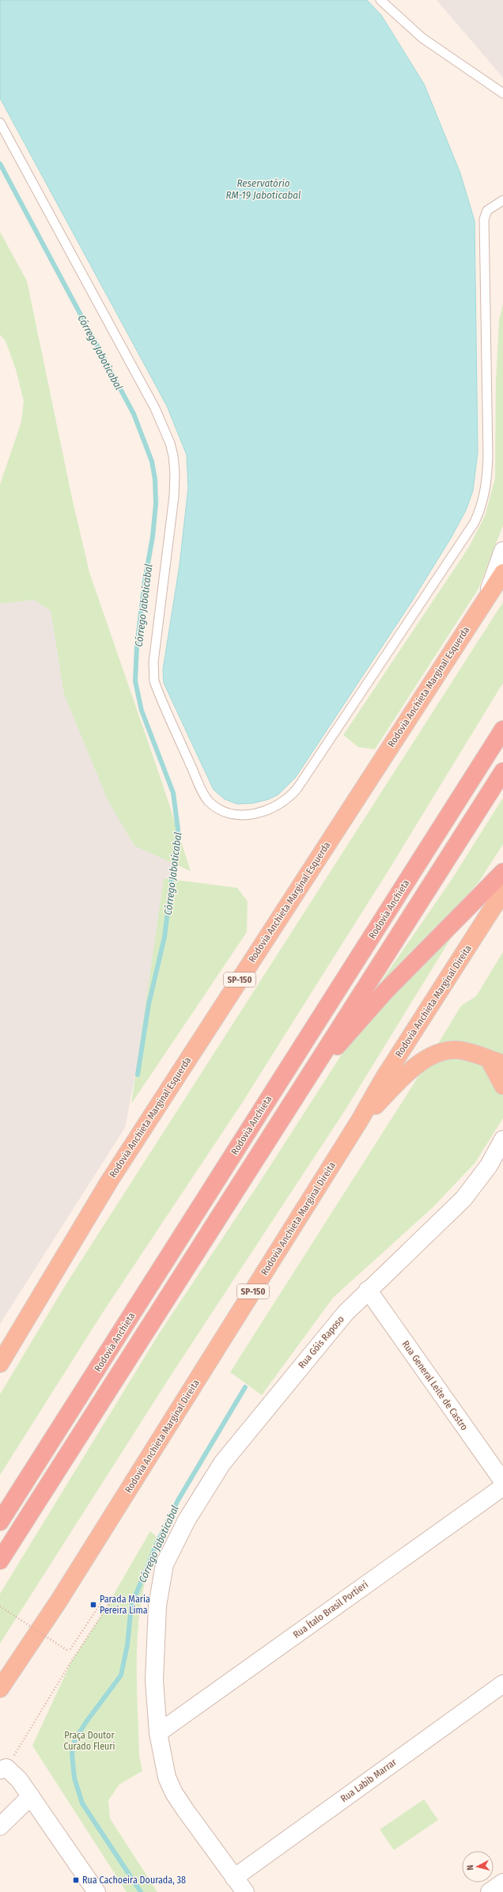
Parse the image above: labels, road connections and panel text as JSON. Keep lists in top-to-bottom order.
{
  "streets": {
    "highway": [
      "Rodovia Anchieta Marginal Esquerda",
      "Rodovia Anchieta",
      "SP-150",
      "Rodovia Anchieta Marginal Direita"
    ],
    "street": [
      "Rua Góis Raposo",
      "Rua General Leite de Castro",
      "Rua Ítalo Brasil Portieri",
      "Rua Labib Marrar"
    ]
  },
  "crossings": [
    ["Rua Góis Raposo", "Rua General Leite de Castro"],
    ["Rua Góis Raposo", "Rua Ítalo Brasil Portieri"],
    ["Rua Góis Raposo", "Rua Labib Marrar"]
  ],
  "water": ["Reservatório RM-19 Jaboticabal", "Córrego Jaboticabal"],
  "parks": ["Praça Doutor Curado Fleuri"],
  "places": {
    "transit": ["Parada Maria Pereira Lima", "Rua Cachoeira Dourada, 38"]
  },
  "north": "left"
}
